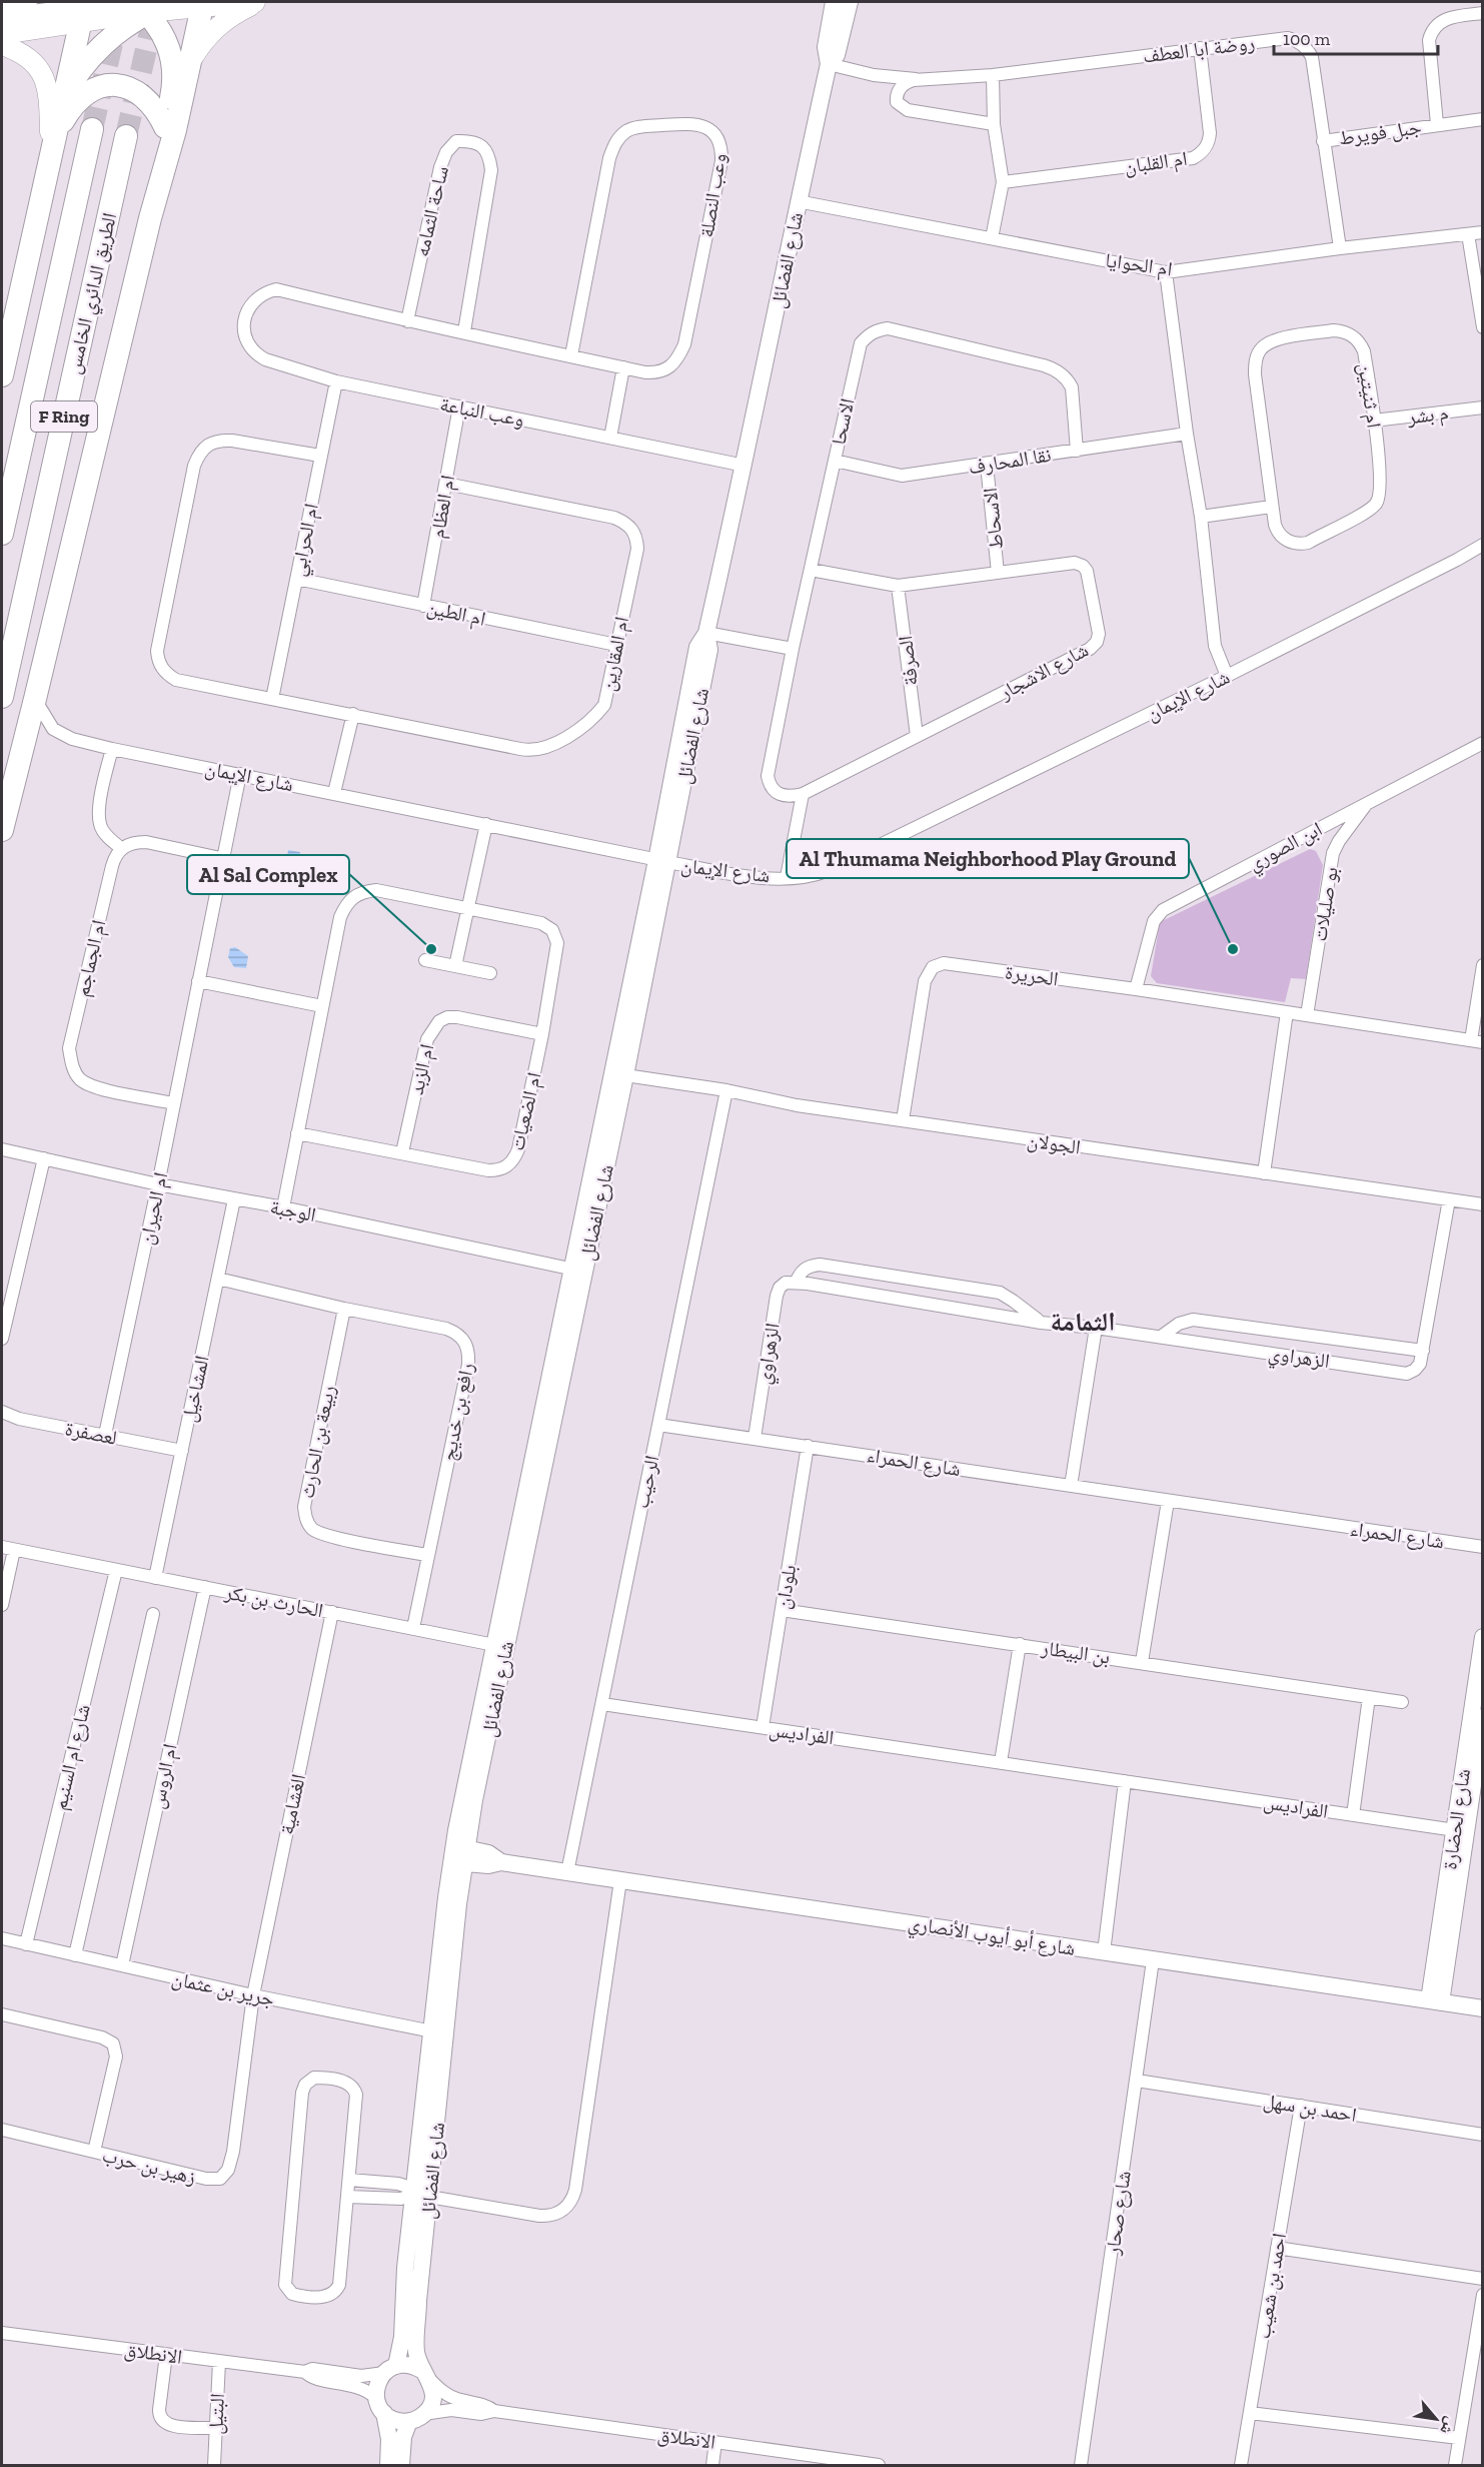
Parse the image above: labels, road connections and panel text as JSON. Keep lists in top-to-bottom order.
{
  "streets": {
    "highway": ["الطريق الدائري الخامس", "F Ring"],
    "street": [
      "روضة ابا العطف",
      "جبل فويرط",
      "ام القلبان",
      "وعب النصلة",
      "ساحة الثمامه",
      "شارع الفضائل",
      "ام الحوايا",
      "ام ثنيتين",
      "وعب النباعة",
      "م بشر",
      "الاسحا",
      "نقا المحارف",
      "ام العظام",
      "الاسحاط",
      "ام الحرابي",
      "ام الطين",
      "ام المقارين",
      "الصرفة",
      "شارع الاشجار",
      "شارع الإيمان",
      "ابن الصوري",
      "بو صليلات",
      "ام الجماجم",
      "الحريرة",
      "ام الزبد",
      "ام الضعيات",
      "الجولان",
      "ام الحيران",
      "الوجبة",
      "الزهراوي",
      "المشاخيل",
      "رافع بن خديج",
      "لعصفرة",
      "ربيعة بن الحارث",
      "شارع الحمراء",
      "الرحيب",
      "بلودان",
      "الحارث بن بكر",
      "بن البيطار",
      "الفراديس",
      "شارع ام السنيم",
      "ام الروس",
      "الغشامية",
      "شارع الحضارة",
      "شارع أبو أيوب الأنصاري",
      "جرير بن عثمان",
      "احمد بن سهل",
      "زهير بن حرب",
      "شارع صحار",
      "احمد بن شعيب",
      "الانطلاق",
      "البتيل"
    ]
  },
  "crossings": [
    ["روضة ابا العطف", "جبل فويرط"],
    ["روضة ابا العطف", "ام القلبان"],
    ["روضة ابا العطف", "شارع الفضائل"],
    ["روضة ابا العطف", "ام الحوايا"],
    ["وعب النصلة", "ساحة الثمامه"],
    ["وعب النصلة", "وعب النباعة"],
    ["شارع الفضائل", "ام الحوايا"],
    ["شارع الفضائل", "وعب النباعة"],
    ["شارع الفضائل", "شارع الإيمان"],
    ["شارع الفضائل", "الجولان"],
    ["شارع الفضائل", "الوجبة"],
    ["شارع الفضائل", "شارع أبو أيوب الأنصاري"],
    ["شارع الفضائل", "جرير بن عثمان"],
    ["ام ثنيتين", "م بشر"],
    ["وعب النباعة", "ام العظام"],
    ["وعب النباعة", "ام الحرابي"],
    ["الاسحا", "نقا المحارف"],
    ["الاسحا", "شارع الاشجار"],
    ["نقا المحارف", "الاسحاط"],
    ["ام العظام", "ام الطين"],
    ["ام العظام", "ام المقارين"],
    ["الاسحاط", "شارع الاشجار"],
    ["ام الحرابي", "ام الطين"],
    ["ام الحرابي", "ام المقارين"],
    ["ام الطين", "ام المقارين"],
    ["الصرفة", "شارع الاشجار"],
    ["شارع الإيمان", "ام الحيران"],
    ["ابن الصوري", "بو صليلات"],
    ["ابن الصوري", "الحريرة"],
    ["بو صليلات", "الحريرة"],
    ["ام الجماجم", "ام الحيران"],
    ["الحريرة", "الجولان"],
    ["ام الزبد", "ام الضعيات"],
    ["ام الضعيات", "الوجبة"],
    ["الجولان", "الزهراوي"],
    ["الجولان", "الرحيب"],
    ["ام الحيران", "الوجبة"],
    ["ام الحيران", "لعصفرة"],
    ["الوجبة", "المشاخيل"],
    ["الزهراوي", "شارع الحمراء"],
    ["المشاخيل", "رافع بن خديج"],
    ["المشاخيل", "لعصفرة"],
    ["المشاخيل", "الحارث بن بكر"],
    ["رافع بن خديج", "ربيعة بن الحارث"],
    ["رافع بن خديج", "الحارث بن بكر"],
    ["شارع الحمراء", "الرحيب"],
    ["شارع الحمراء", "بلودان"],
    ["الرحيب", "الفراديس"],
    ["الرحيب", "شارع أبو أيوب الأنصاري"],
    ["بلودان", "بن البيطار"],
    ["بلودان", "الفراديس"],
    ["الحارث بن بكر", "شارع ام السنيم"],
    ["الحارث بن بكر", "ام الروس"],
    ["الحارث بن بكر", "الغشامية"],
    ["الفراديس", "شارع الحضارة"],
    ["شارع ام السنيم", "جرير بن عثمان"],
    ["ام الروس", "جرير بن عثمان"],
    ["الغشامية", "جرير بن عثمان"],
    ["الغشامية", "زهير بن حرب"],
    ["شارع الحضارة", "شارع أبو أيوب الأنصاري"],
    ["شارع أبو أيوب الأنصاري", "شارع صحار"],
    ["جرير بن عثمان", "زهير بن حرب"],
    ["احمد بن سهل", "شارع صحار"],
    ["احمد بن سهل", "احمد بن شعيب"],
    ["الانطلاق", "البتيل"]
  ],
  "districts": ["الثمامة"],
  "places": ["Al Sal Complex", "Al Thumama Neighborhood Play Ground"],
  "scale_bar": "100 m",
  "north": "bottom right"
}
